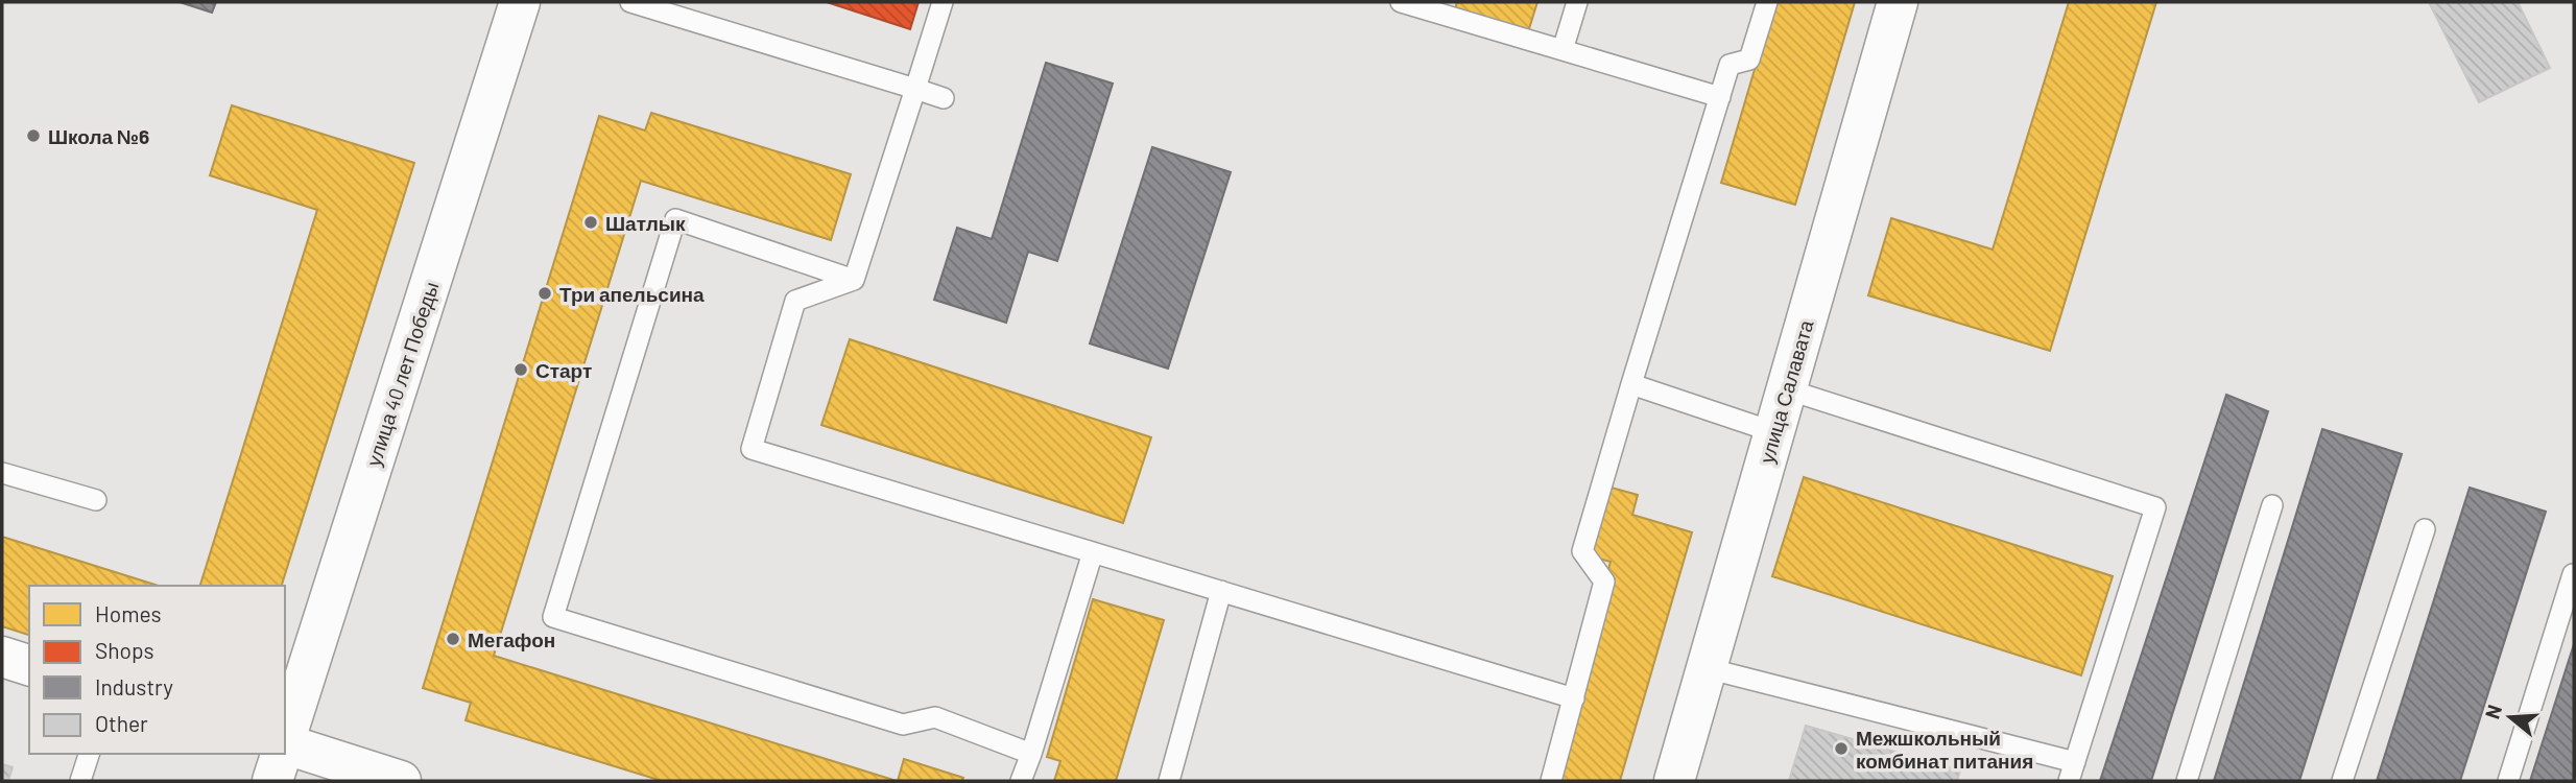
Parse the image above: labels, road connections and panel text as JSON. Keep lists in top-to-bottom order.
{
  "streets": {
    "street": ["улица 40 лет Победы", "улица Салавата"]
  },
  "places": [
    "Школа №6",
    "Шатлык",
    "Три апельсина",
    "Старт",
    "Мегафон",
    "Межшкольный комбинат питания"
  ],
  "legend": [
    "Homes",
    "Shops",
    "Industry",
    "Other"
  ],
  "north": "left"
}
